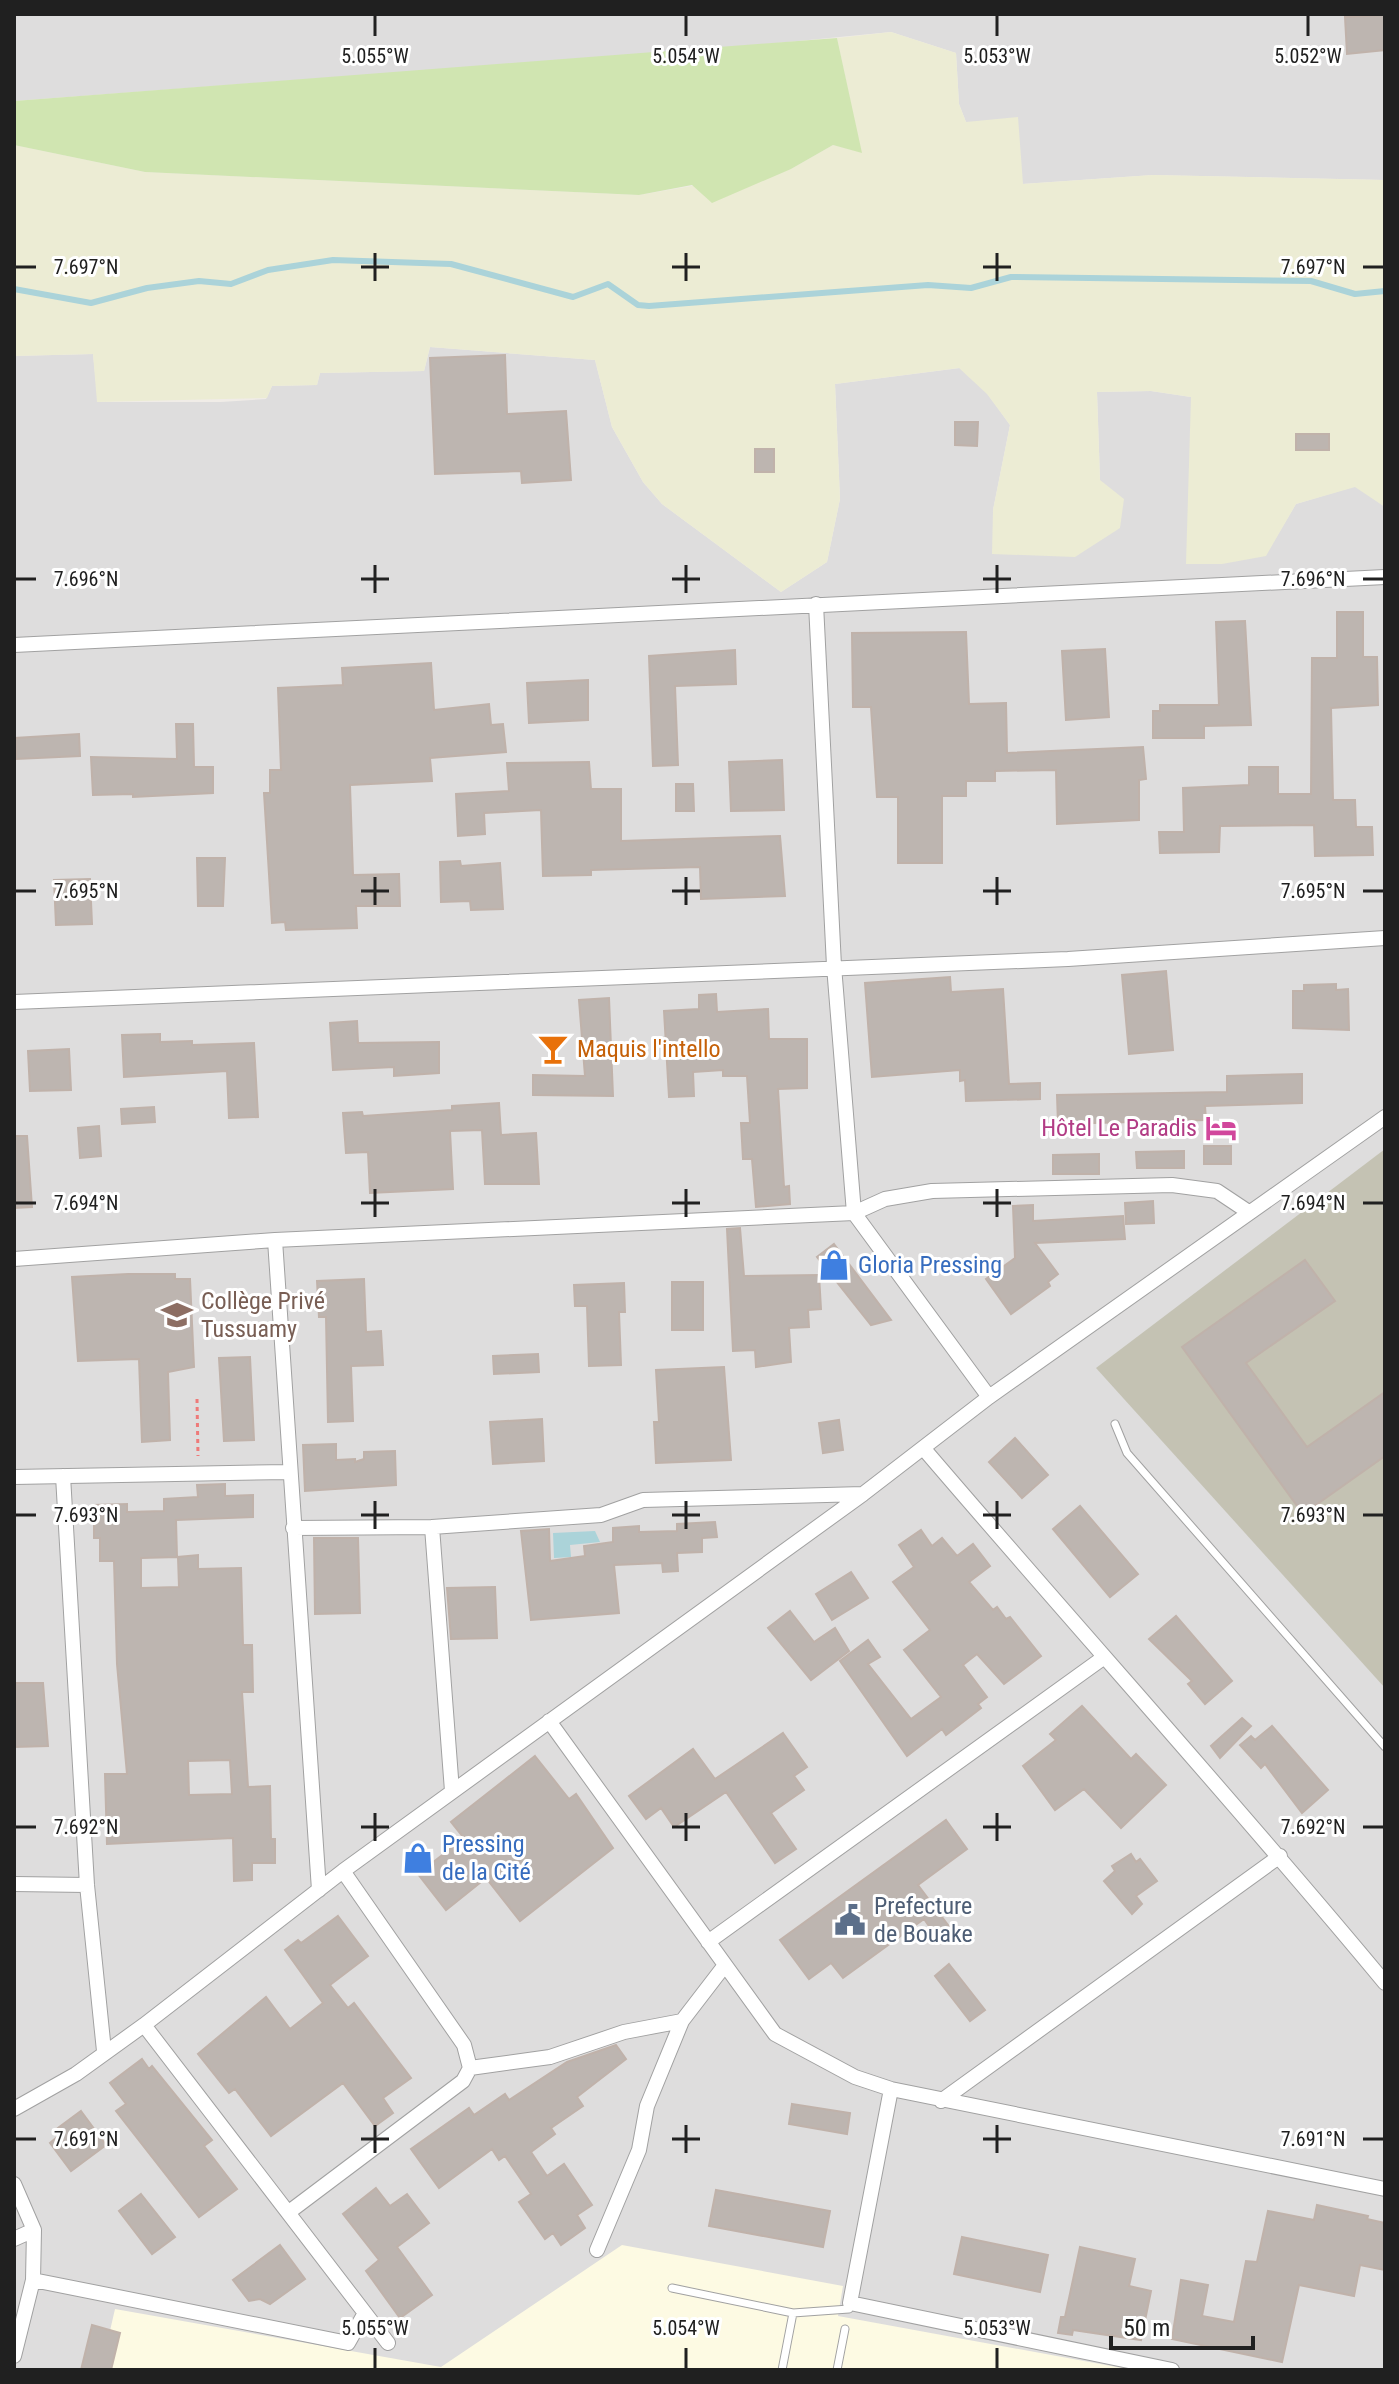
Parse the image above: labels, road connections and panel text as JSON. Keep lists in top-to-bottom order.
{
  "places": {
    "bar": ["Maquis l'intello"],
    "hotel": ["Hôtel Le Paradis"],
    "shop": ["Gloria Pressing", "Pressing de la Cité"],
    "school or university": ["Collège Privé Tussuamy"],
    "public building": ["Prefecture de Bouake"]
  },
  "scale_bar": "50 m",
  "coordinates": [
    "5.055°W",
    "5.054°W",
    "5.053°W",
    "5.052°W",
    "7.697°N",
    "7.696°N",
    "7.695°N",
    "7.694°N",
    "7.693°N",
    "7.692°N",
    "7.691°N"
  ]
}
